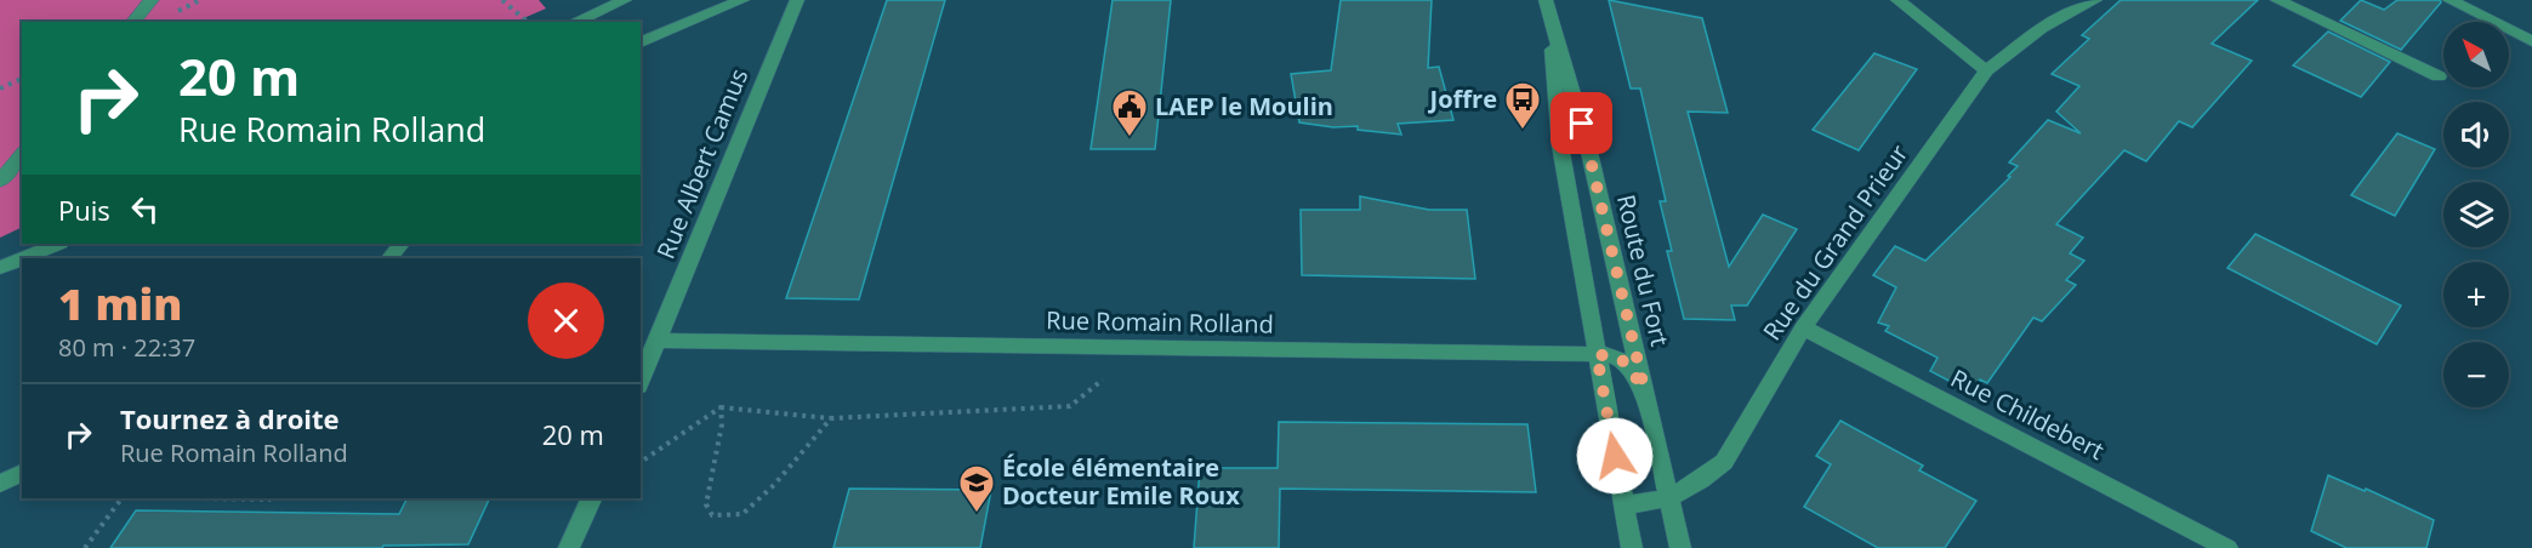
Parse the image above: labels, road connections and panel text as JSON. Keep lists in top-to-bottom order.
{
  "streets": {
    "street": [
      "Rue Albert Camus",
      "Rue du Grand Prieur",
      "Route du Fort",
      "Rue Romain Rolland",
      "Rue Childebert"
    ]
  },
  "crossings": [
    ["Rue Albert Camus", "Rue Romain Rolland"],
    ["Rue du Grand Prieur", "Route du Fort"],
    ["Rue du Grand Prieur", "Rue Childebert"],
    ["Route du Fort", "Rue Romain Rolland"]
  ],
  "places": {
    "bus stop": ["Joffre"],
    "public building": ["LAEP le Moulin"],
    "school or university": ["École élémentaire Docteur Emile Roux"]
  },
  "north": "top left",
  "page": {
    "map_buttons": ["+", "−"],
    "turn": ["20 m", "Rue Romain Rolland"],
    "then": "Puis",
    "heading": ["1 min", "80 m · 22:37"],
    "list": [
      {
        "name": "Tournez à droite",
        "note": "Rue Romain Rolland",
        "value": "20 m"
      }
    ]
  }
}
